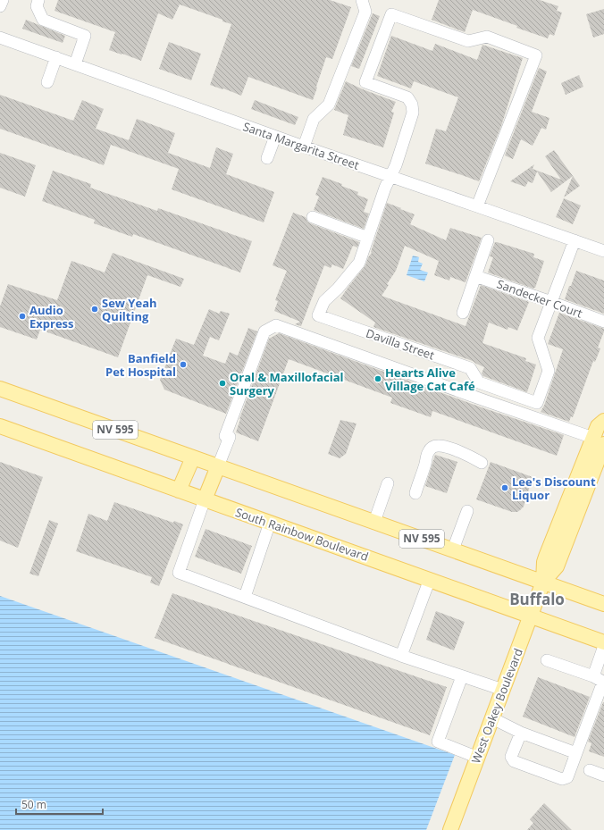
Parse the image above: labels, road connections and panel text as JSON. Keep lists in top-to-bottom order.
{
  "streets": {
    "main road": ["NV 595", "South Rainbow Boulevard", "West Oakey Boulevard"],
    "street": ["Santa Margarita Street", "Sandecker Court", "Davilla Street"]
  },
  "crossings": [
    ["Sandecker Court", "Davilla Street"],
    ["NV 595", "West Oakey Boulevard"],
    ["South Rainbow Boulevard", "West Oakey Boulevard"]
  ],
  "districts": ["Buffalo"],
  "places": [
    "Sew Yeah Quilting",
    "Audio Express",
    "Banfield Pet Hospital",
    "Hearts Alive Village Cat Café",
    "Oral & Maxillofacial Surgery",
    "Lee's Discount Liquor"
  ],
  "scale_bar": "50 m"
}
